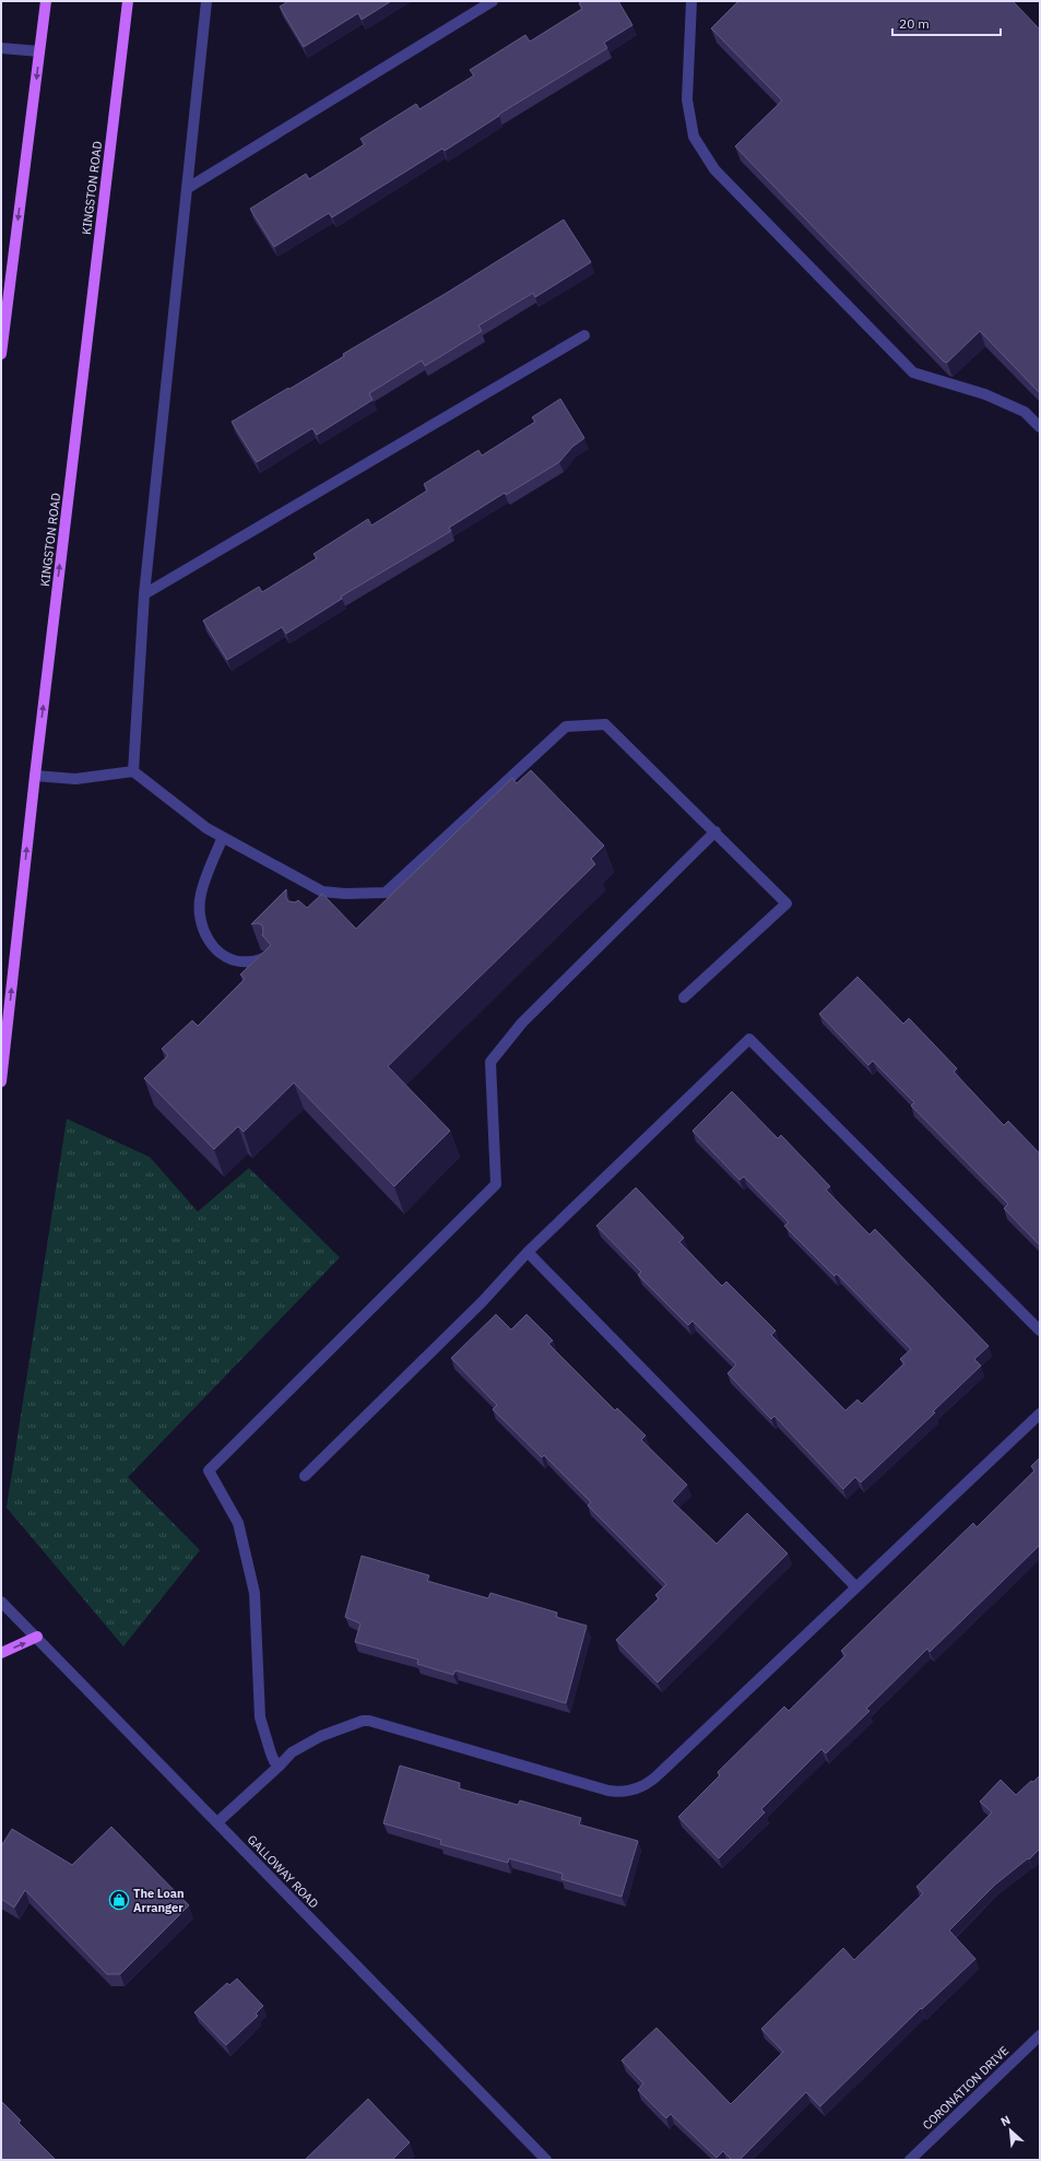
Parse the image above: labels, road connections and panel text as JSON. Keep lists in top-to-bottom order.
{
  "streets": {
    "main road": ["KINGSTON ROAD"],
    "street": ["GALLOWAY ROAD", "CORONATION DRIVE"]
  },
  "places": {
    "shop": ["The Loan Arranger"]
  },
  "scale_bar": "20 m",
  "north": "top left"
}
